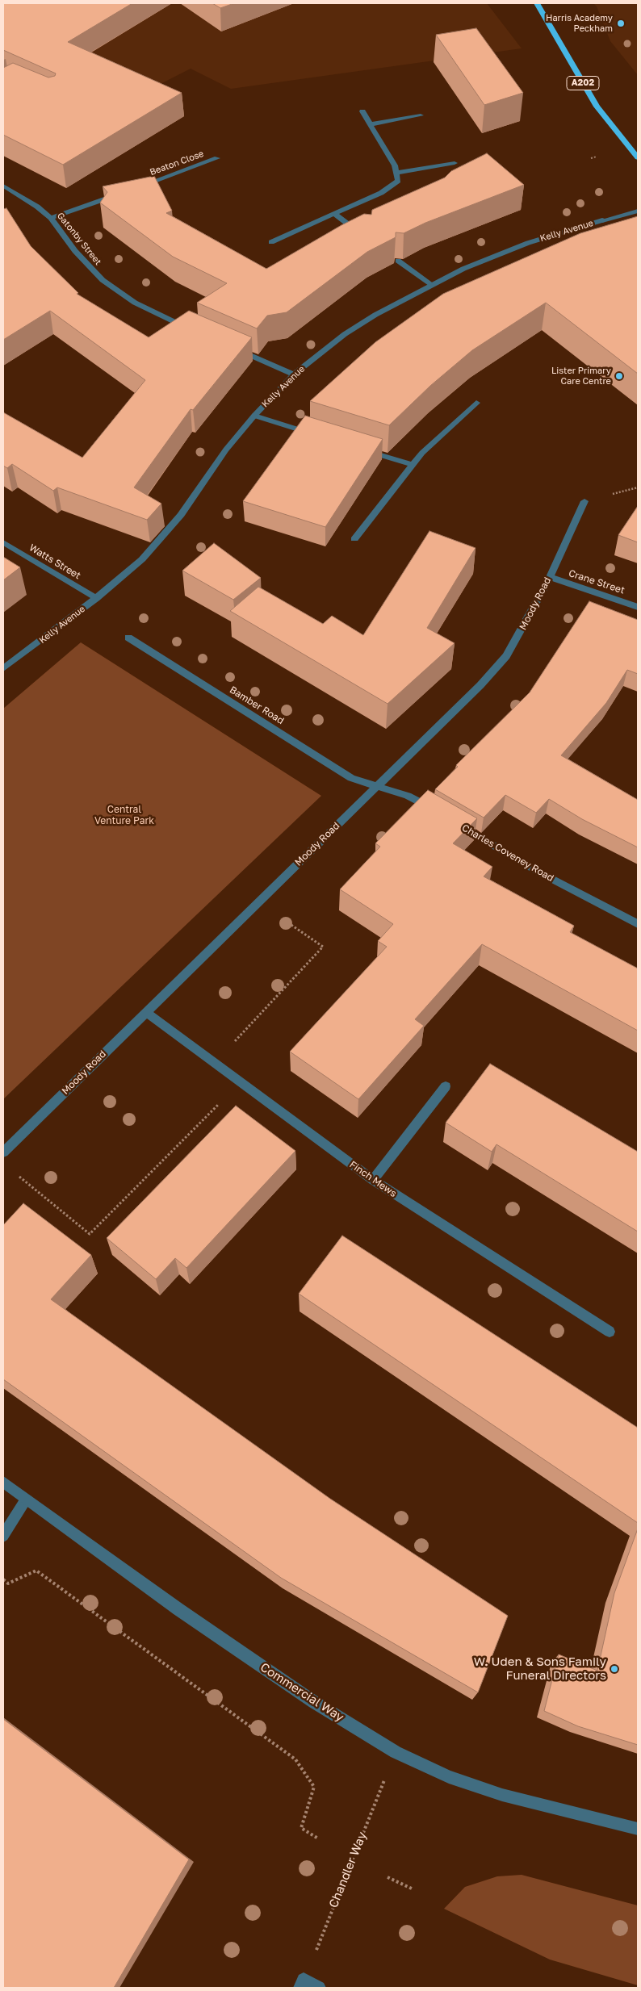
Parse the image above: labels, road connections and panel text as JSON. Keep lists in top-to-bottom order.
{
  "streets": {
    "highway": ["A202"],
    "street": [
      "Beaton Close",
      "Kelly Avenue",
      "Gatonby Street",
      "Watts Street",
      "Crane Street",
      "Moody Road",
      "Bamber Road",
      "Charles Coveney Road",
      "Finch Mews",
      "Commercial Way"
    ],
    "path": ["Chandler Way"]
  },
  "crossings": [
    ["Kelly Avenue", "Watts Street"],
    ["Crane Street", "Moody Road"],
    ["Moody Road", "Bamber Road"],
    ["Moody Road", "Finch Mews"],
    ["Commercial Way", "Chandler Way"]
  ],
  "parks": ["Central Venture Park"],
  "places": ["Harris Academy Peckham", "Lister Primary Care Centre", "W. Uden & Sons Family Funeral Directors"]
}
